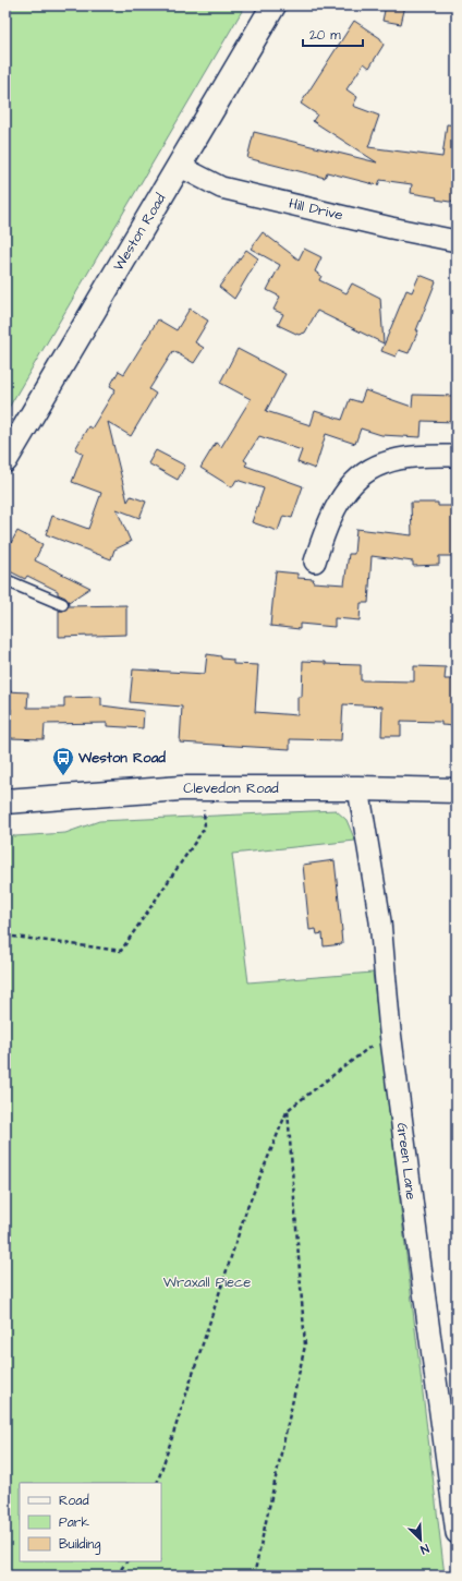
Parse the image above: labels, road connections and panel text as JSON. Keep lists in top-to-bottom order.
{
  "streets": {
    "main road": ["Weston Road", "Clevedon Road"],
    "street": ["Hill Drive", "Green Lane"]
  },
  "crossings": [
    ["Hill Drive", "Weston Road"],
    ["Clevedon Road", "Green Lane"]
  ],
  "parks": ["Wraxall Piece"],
  "places": {
    "bus stop": ["Weston Road"]
  },
  "legend": ["Road", "Park", "Building"],
  "scale_bar": "20 m",
  "north": "bottom right"
}
